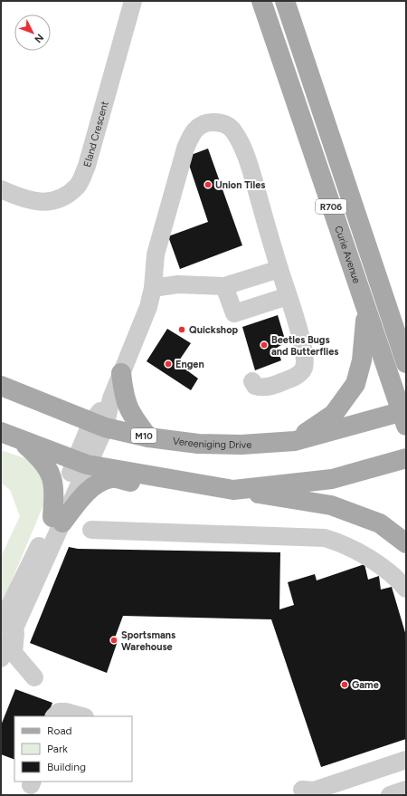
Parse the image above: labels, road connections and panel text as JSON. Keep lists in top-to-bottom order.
{
  "streets": {
    "main road": [
      "R706",
      "Curie Avenue",
      "M10",
      "Vereeniging Drive"
    ],
    "street": ["Eland Crescent"]
  },
  "crossings": [
    ["Curie Avenue", "Vereeniging Drive"]
  ],
  "places": [
    "Union Tiles",
    "Quickshop",
    "Beetles Bugs and Butterflies",
    "Engen",
    "Sportsmans Warehouse",
    "Game"
  ],
  "legend": ["Road", "Park", "Building"],
  "north": "bottom right"
}
